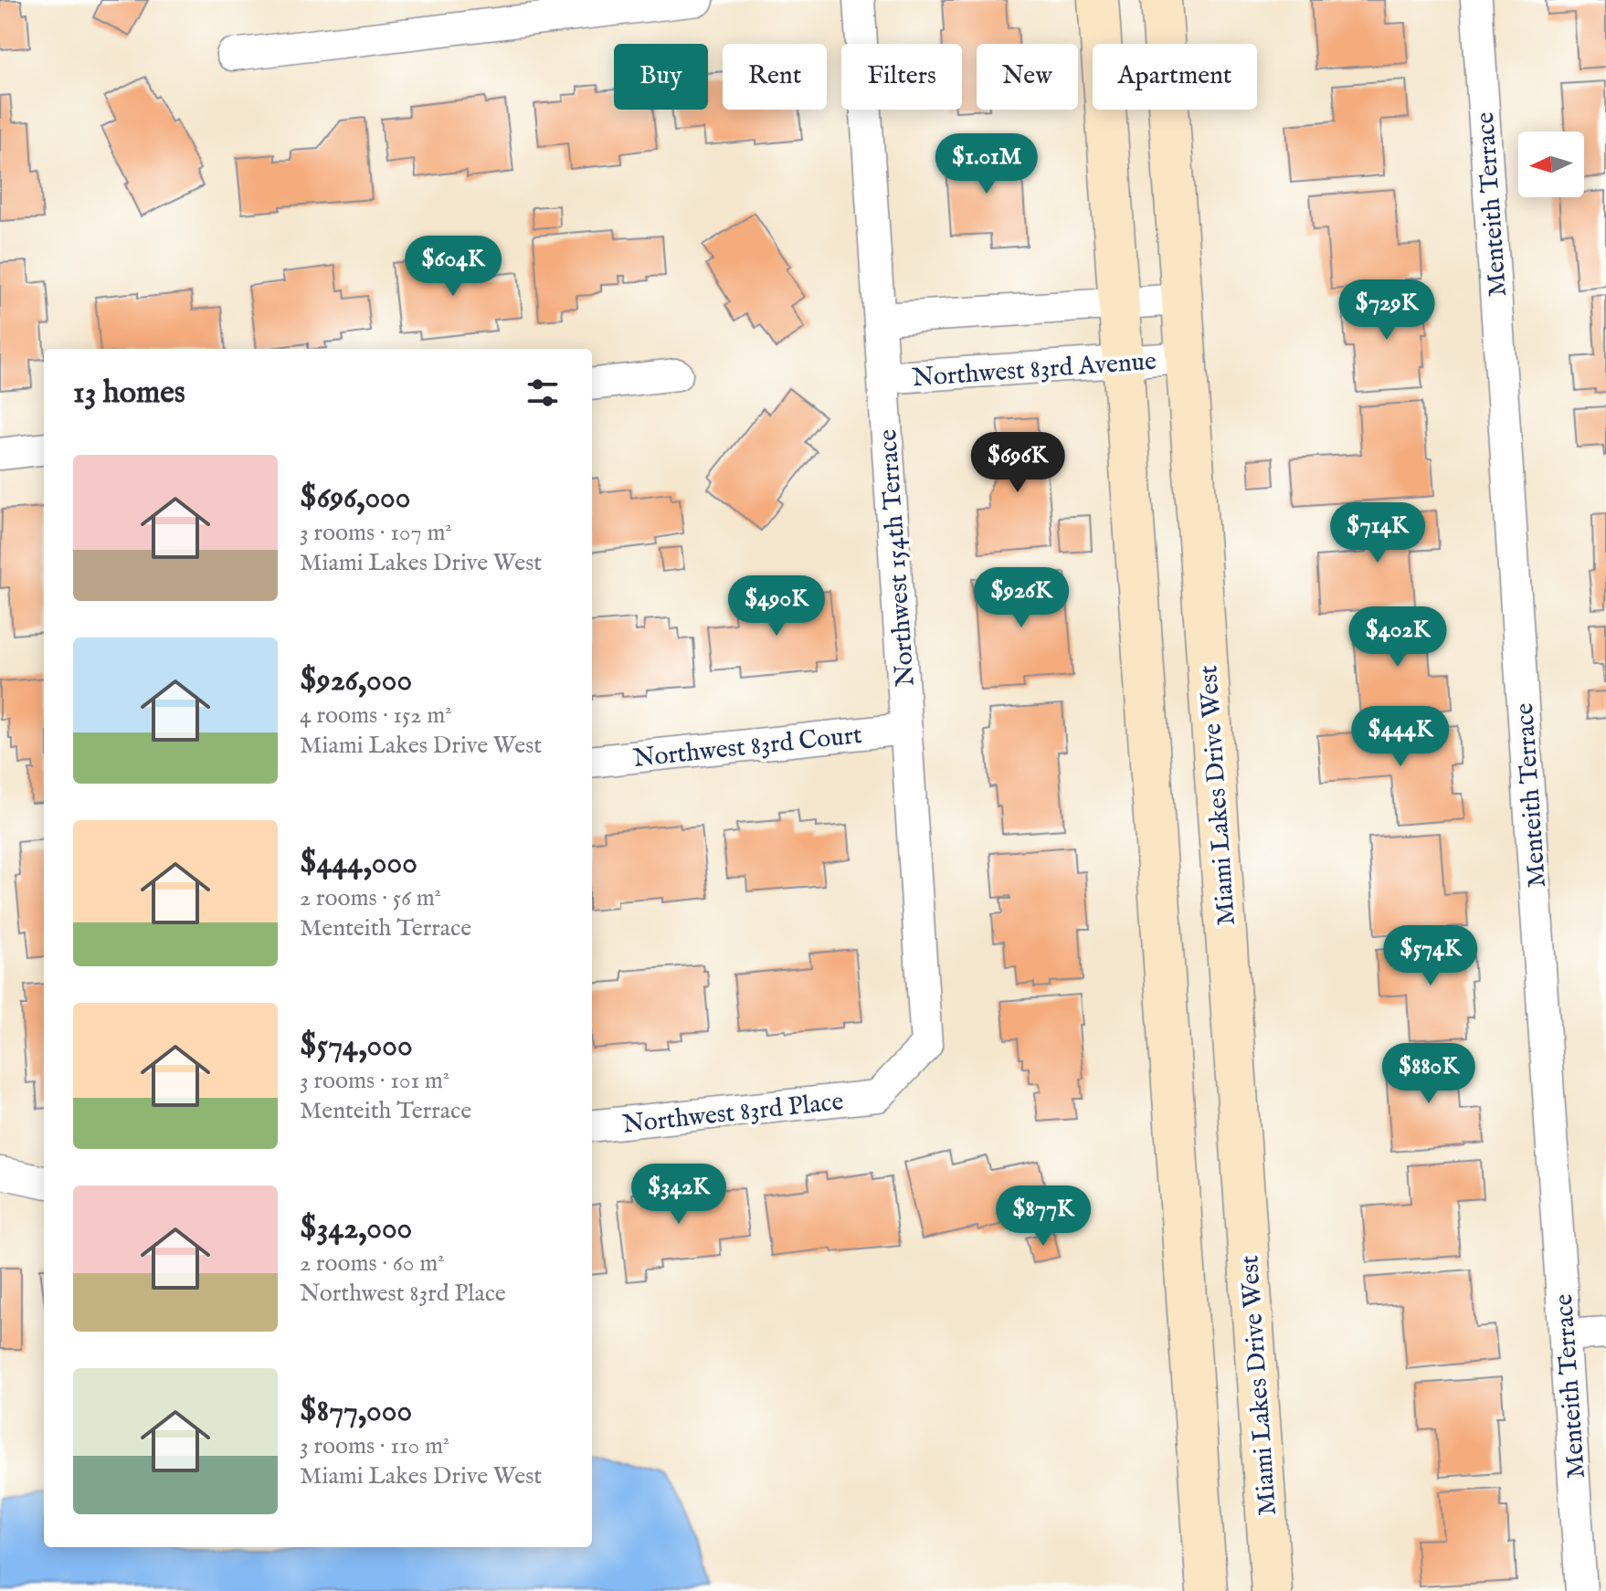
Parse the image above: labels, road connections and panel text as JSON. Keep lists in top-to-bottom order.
{
  "streets": {
    "main road": ["Miami Lakes Drive West"],
    "street": [
      "Menteith Terrace",
      "Northwest 83rd Avenue",
      "Northwest 154th Terrace",
      "Northwest 83rd Court",
      "Northwest 83rd Place"
    ]
  },
  "crossings": [
    ["Northwest 83rd Avenue", "Northwest 154th Terrace"],
    ["Northwest 83rd Avenue", "Miami Lakes Drive West"],
    ["Northwest 154th Terrace", "Northwest 83rd Court"],
    ["Northwest 154th Terrace", "Northwest 83rd Place"]
  ],
  "north": "left",
  "page": {
    "chip": [
      "Buy",
      "Rent",
      "Filters",
      "New",
      "Apartment"
    ],
    "price": [
      "$1.01M",
      "$604K",
      "$729K",
      "$696K",
      "$714K",
      "$926K",
      "$490K",
      "$402K",
      "$444K",
      "$574K",
      "$880K",
      "$342K",
      "$877K"
    ],
    "heading": "13 homes",
    "list": [
      {
        "name": "$696,000",
        "note": "3 rooms · 107 m² · Miami Lakes Drive West"
      },
      {
        "name": "$926,000",
        "note": "4 rooms · 152 m² · Miami Lakes Drive West"
      },
      {
        "name": "$444,000",
        "note": "2 rooms · 56 m² · Menteith Terrace"
      },
      {
        "name": "$574,000",
        "note": "3 rooms · 101 m² · Menteith Terrace"
      },
      {
        "name": "$342,000",
        "note": "2 rooms · 60 m² · Northwest 83rd Place"
      },
      {
        "name": "$877,000",
        "note": "3 rooms · 110 m² · Miami Lakes Drive West"
      }
    ]
  }
}
